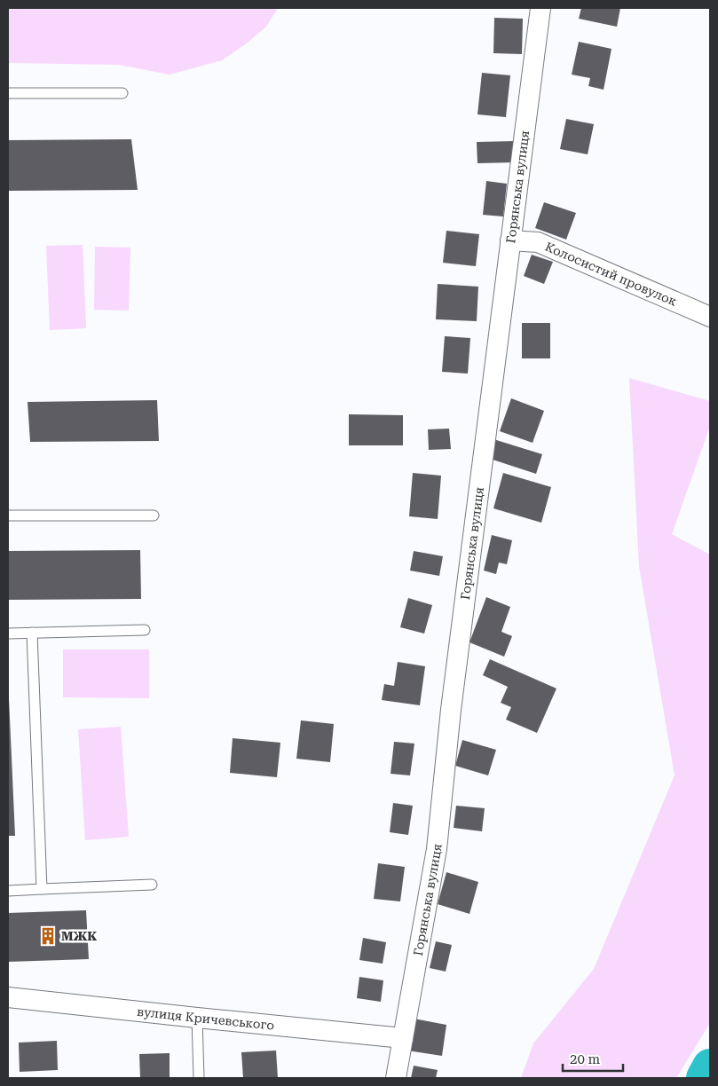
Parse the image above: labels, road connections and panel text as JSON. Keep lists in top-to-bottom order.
{
  "streets": {
    "street": ["Горянська вулиця", "Колосистий провулок", "вулиця Кричевського"]
  },
  "crossings": [
    ["Горянська вулиця", "Колосистий провулок"],
    ["Горянська вулиця", "вулиця Кричевського"]
  ],
  "places": {
    "building": ["МЖК"]
  },
  "scale_bar": "20 m"
}
